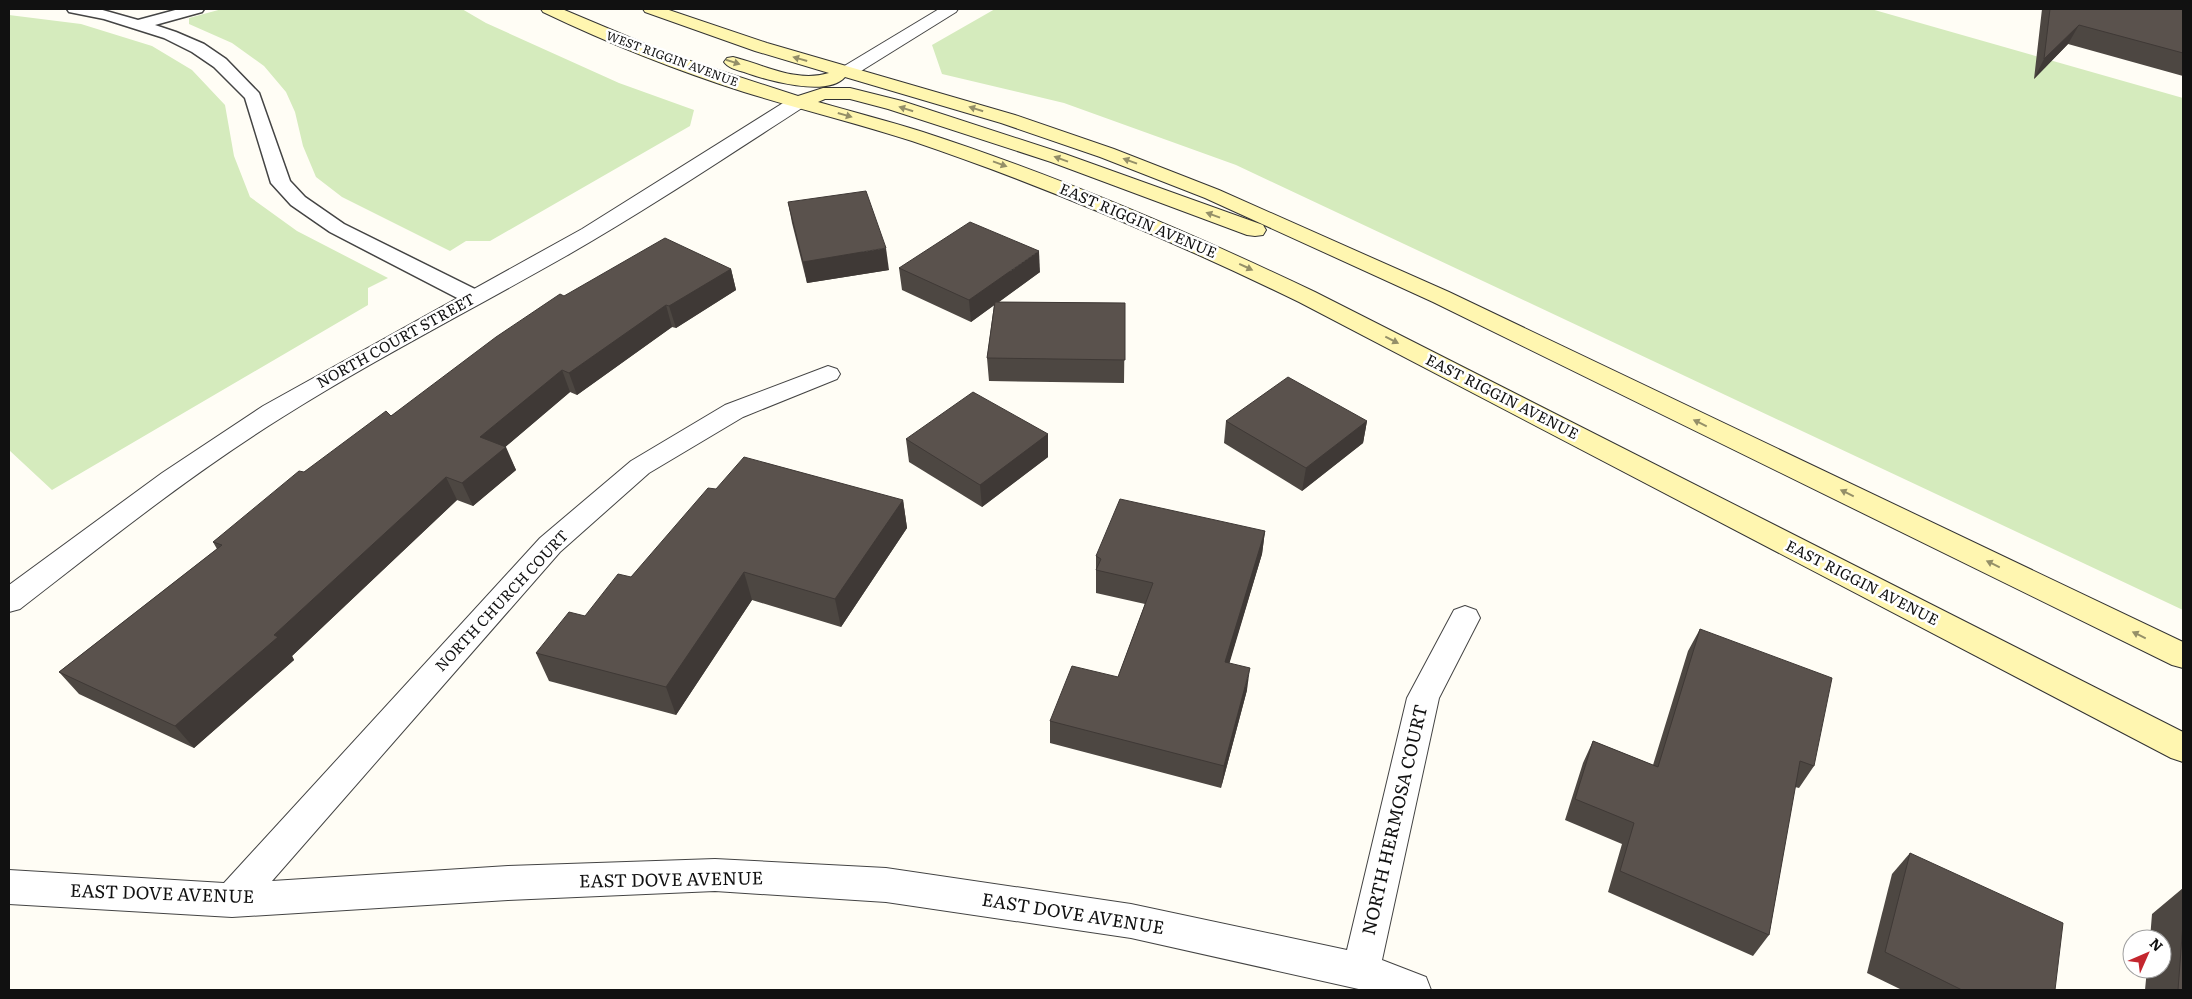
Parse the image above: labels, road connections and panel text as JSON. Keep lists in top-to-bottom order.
{
  "streets": {
    "main road": ["WEST RIGGIN AVENUE", "EAST RIGGIN AVENUE"],
    "street": [
      "NORTH COURT STREET",
      "NORTH CHURCH COURT",
      "NORTH HERMOSA COURT",
      "EAST DOVE AVENUE"
    ]
  },
  "crossings": [
    ["WEST RIGGIN AVENUE", "EAST RIGGIN AVENUE"],
    ["WEST RIGGIN AVENUE", "NORTH COURT STREET"],
    ["EAST RIGGIN AVENUE", "NORTH COURT STREET"],
    ["NORTH CHURCH COURT", "EAST DOVE AVENUE"],
    ["NORTH HERMOSA COURT", "EAST DOVE AVENUE"]
  ],
  "north": "top right"
}
